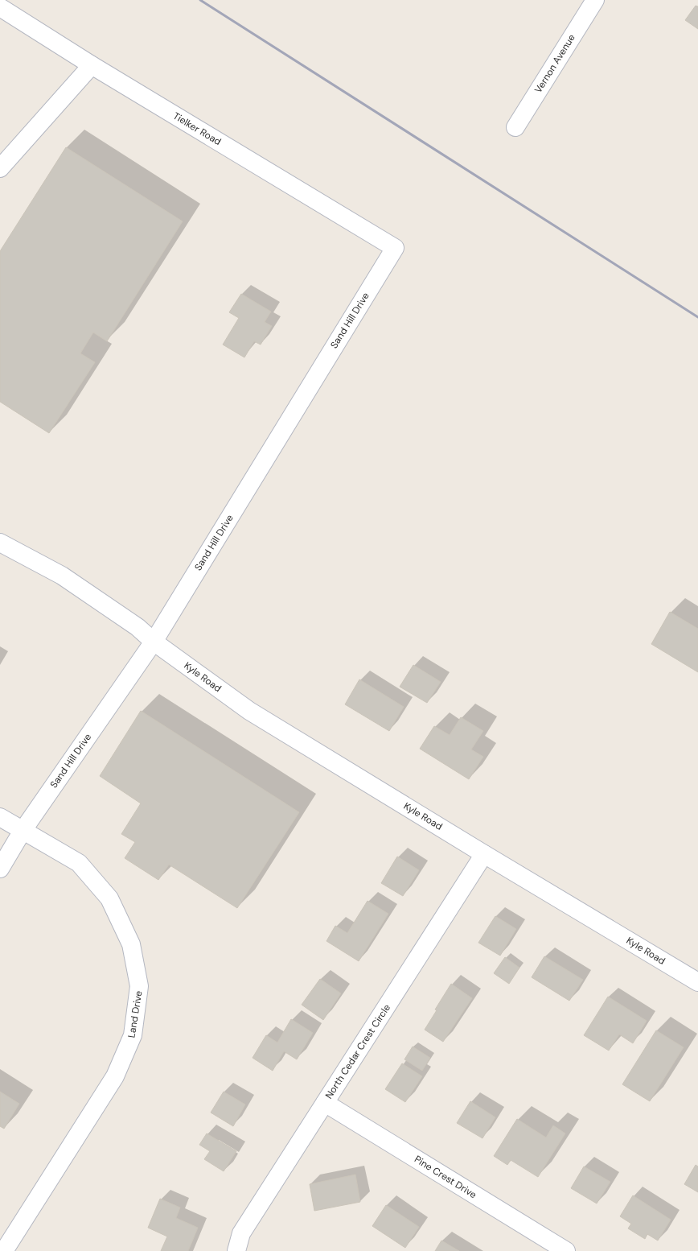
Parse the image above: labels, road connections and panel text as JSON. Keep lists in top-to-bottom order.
{
  "streets": {
    "street": [
      "Vernon Avenue",
      "Tielker Road",
      "Sand Hill Drive",
      "Kyle Road",
      "Land Drive",
      "North Cedar Crest Circle",
      "Pine Crest Drive"
    ]
  },
  "crossings": [
    ["Tielker Road", "Sand Hill Drive"],
    ["Sand Hill Drive", "Kyle Road"],
    ["Sand Hill Drive", "Land Drive"],
    ["Kyle Road", "North Cedar Crest Circle"],
    ["North Cedar Crest Circle", "Pine Crest Drive"]
  ]
}
